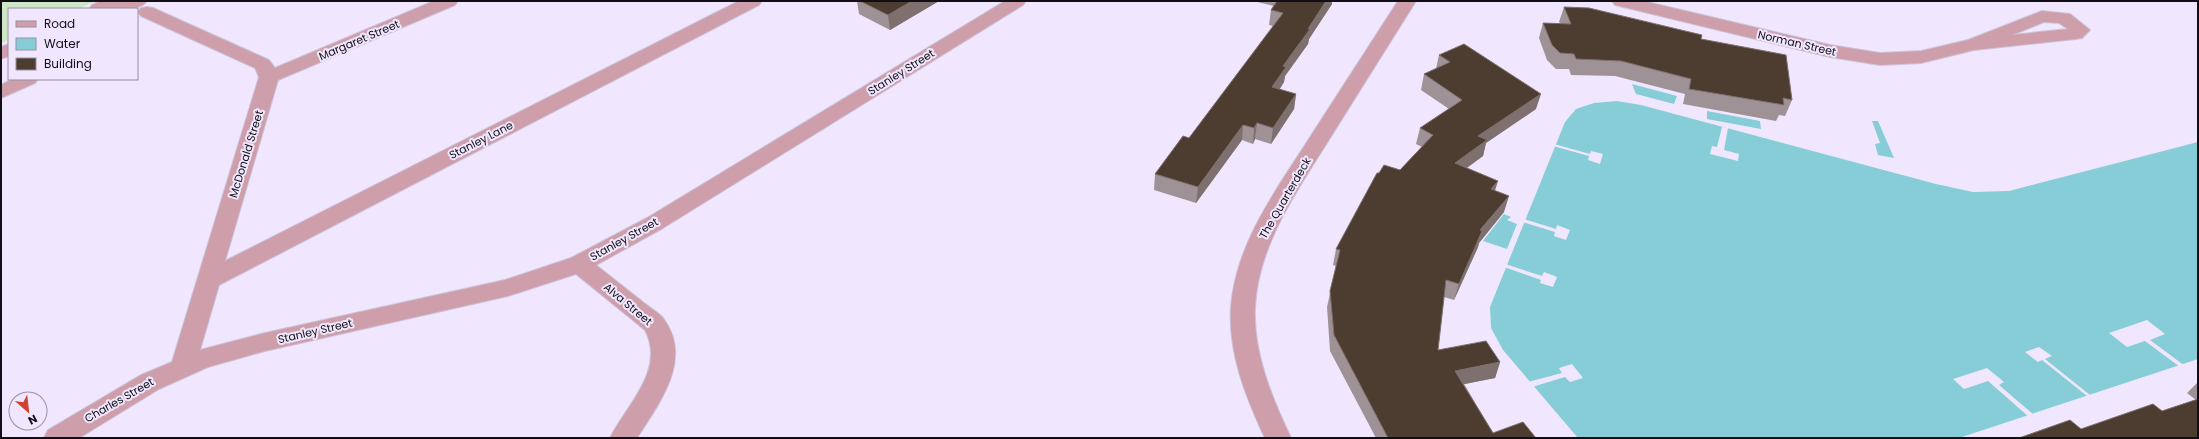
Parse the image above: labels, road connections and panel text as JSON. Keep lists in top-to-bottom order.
{
  "streets": {
    "street": [
      "Margaret Street",
      "Norman Street",
      "Stanley Street",
      "Stanley Lane",
      "McDonald Street",
      "The Quarterdeck",
      "Alva Street",
      "Charles Street"
    ]
  },
  "crossings": [
    ["Margaret Street", "McDonald Street"],
    ["Stanley Street", "McDonald Street"],
    ["Stanley Street", "Alva Street"],
    ["Stanley Street", "Charles Street"],
    ["Stanley Lane", "McDonald Street"],
    ["McDonald Street", "Charles Street"]
  ],
  "legend": ["Road", "Water", "Building"],
  "north": "bottom right"
}
